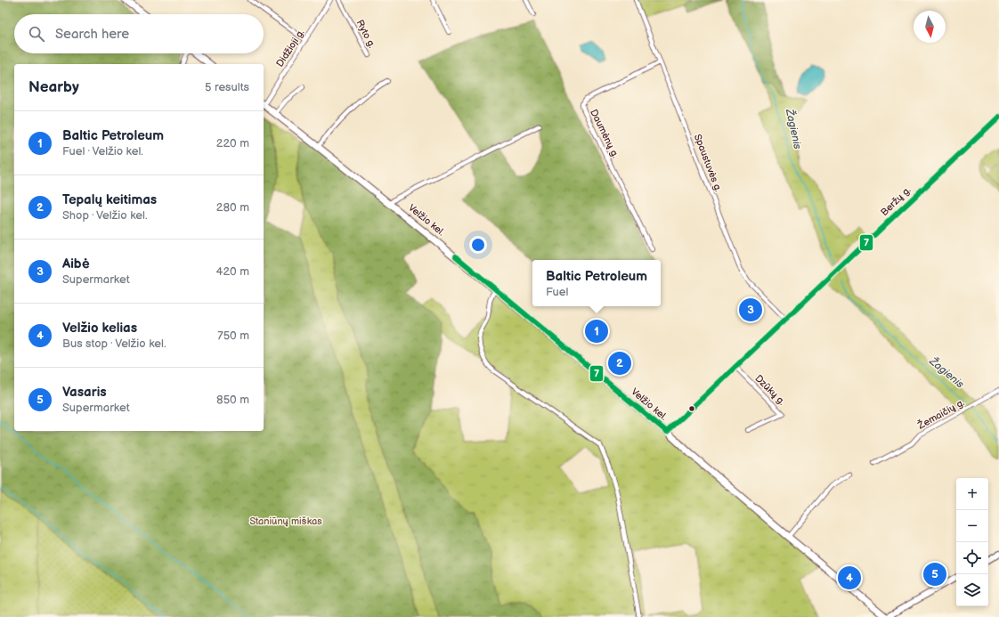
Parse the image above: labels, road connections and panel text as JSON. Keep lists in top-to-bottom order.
{
  "streets": {
    "main road": ["Beržų g.", "Velžio kel."],
    "street": [
      "Ryto g.",
      "Didžioji g.",
      "Daumėnų g.",
      "Spaustuvės g.",
      "Dzūkų g.",
      "Žemaičių g."
    ]
  },
  "crossings": [
    ["Daumėnų g.", "Spaustuvės g."],
    ["Spaustuvės g.", "Beržų g."],
    ["Beržų g.", "Velžio kel."],
    ["Beržų g.", "Dzūkų g."]
  ],
  "water": ["Žagienis"],
  "parks": ["Staniūnų miškas"],
  "lines": ["transit line 7"],
  "north": "bottom",
  "page": {
    "search": "Search here",
    "heading": ["Nearby", "5 results"],
    "list": [
      {
        "mark": "1",
        "name": "Baltic Petroleum",
        "note": "Fuel · Velžio kel.",
        "value": "220 m"
      },
      {
        "mark": "2",
        "name": "Tepalų keitimas",
        "note": "Shop · Velžio kel.",
        "value": "280 m"
      },
      {
        "mark": "3",
        "name": "Aibė",
        "note": "Supermarket",
        "value": "420 m"
      },
      {
        "mark": "4",
        "name": "Velžio kelias",
        "note": "Bus stop · Velžio kel.",
        "value": "750 m"
      },
      {
        "mark": "5",
        "name": "Vasaris",
        "note": "Supermarket",
        "value": "850 m"
      }
    ],
    "popup": ["Baltic Petroleum", "Fuel"],
    "pins": [
      "3",
      "1",
      "2",
      "5",
      "4"
    ],
    "map_buttons": ["+", "−"]
  }
}
